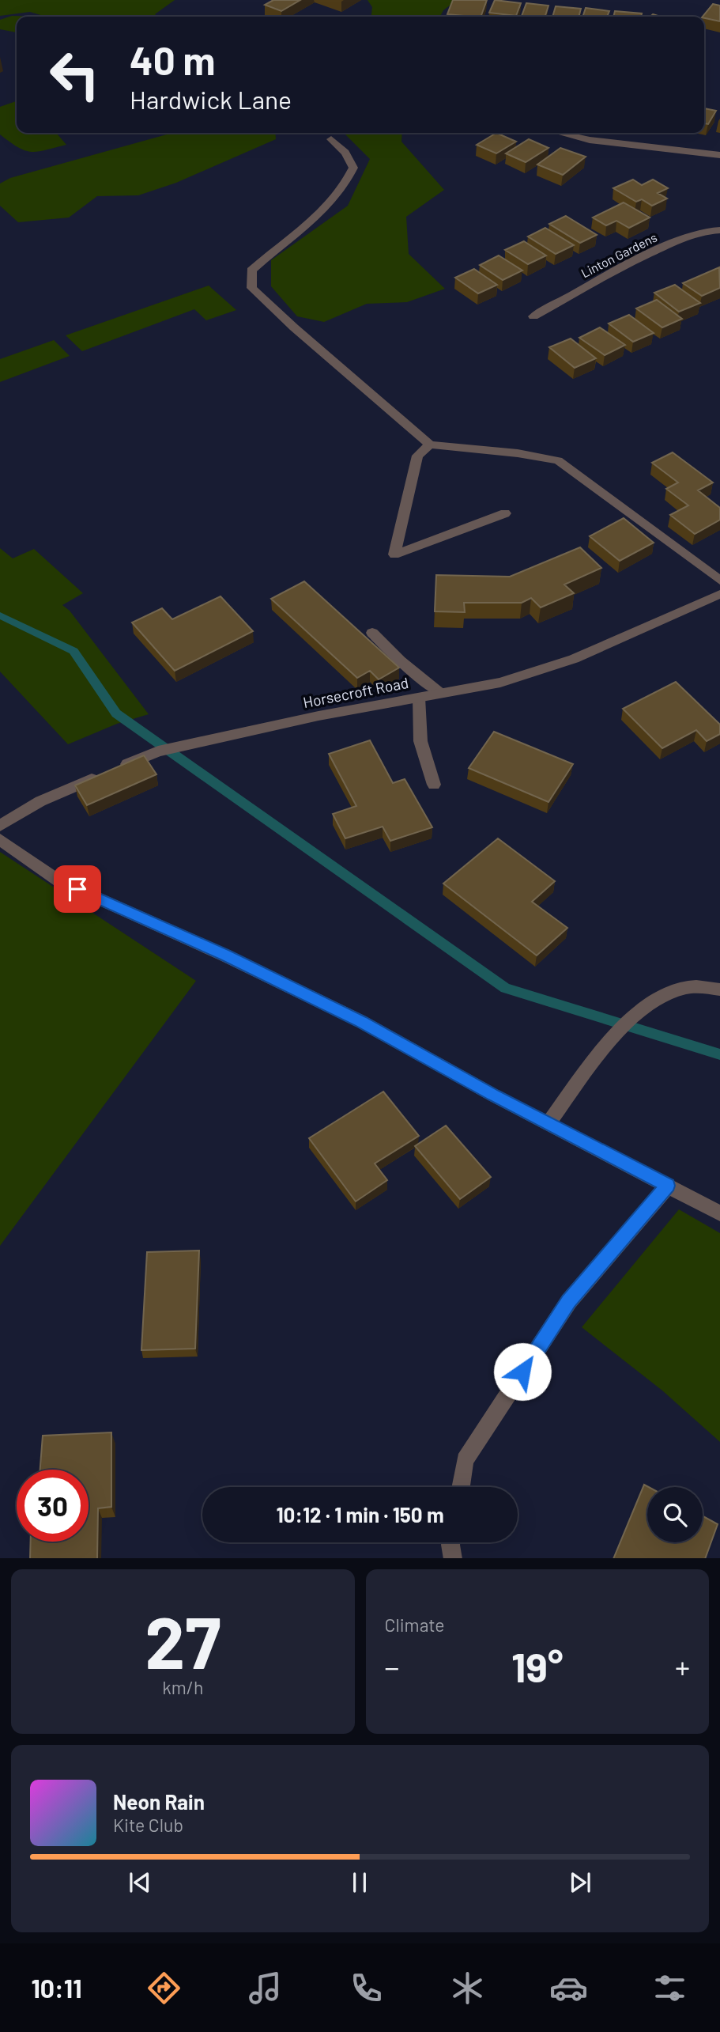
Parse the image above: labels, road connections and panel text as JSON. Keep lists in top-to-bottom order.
{
  "streets": {
    "street": ["Linton Gardens", "Horsecroft Road"]
  },
  "page": {
    "turn": ["40 m", "Hardwick Lane"],
    "limit": "30",
    "trip": "10:12 · 1 min · 150 m",
    "tile": [
      ["27", "km/h"],
      "Climate"
    ],
    "heat": ["−", "19°", "+"],
    "song": ["Neon Rain", "Kite Club"],
    "tabs": "10:11"
  }
}
